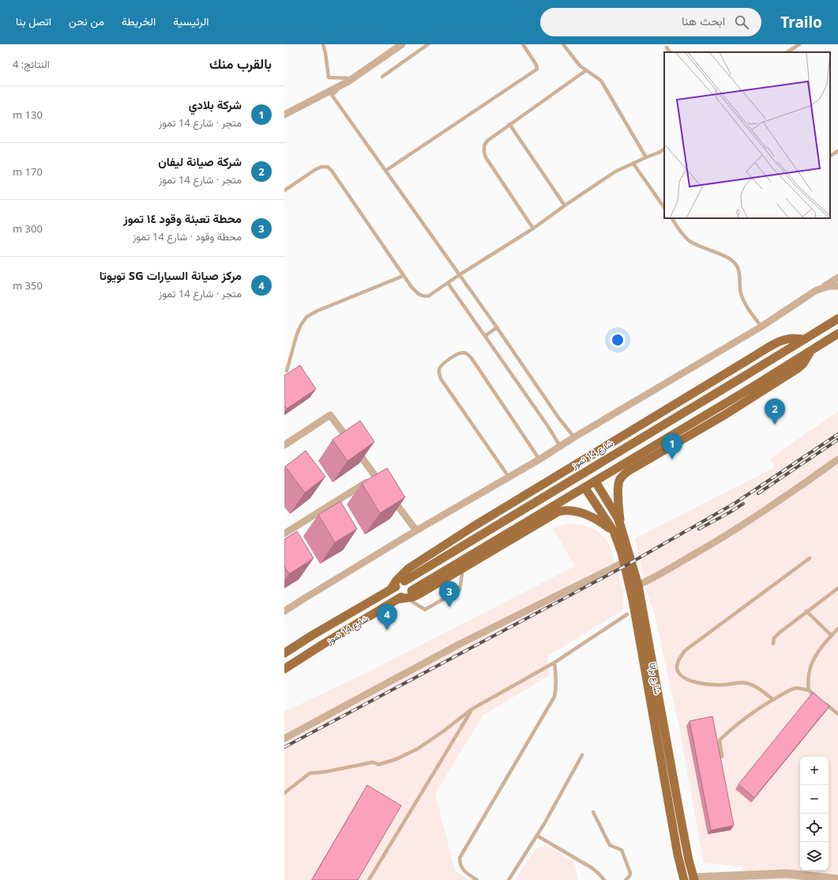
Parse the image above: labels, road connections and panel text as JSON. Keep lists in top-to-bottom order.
{
  "streets": {
    "main road": ["شارع 14 تموز", "شارع براثا"]
  },
  "page": {
    "header": "Trailo",
    "search": "ابحث هنا",
    "nav": [
      "الرئيسية",
      "الخريطة",
      "من نحن",
      "اتصل بنا"
    ],
    "heading": ["بالقرب منك", "النتائج: 4"],
    "list": [
      {
        "mark": "1",
        "name": "شركة بلادي",
        "note": "متجر · شارع 14 تموز",
        "value": "130 m"
      },
      {
        "mark": "2",
        "name": "شركة صيانة ليفان",
        "note": "متجر · شارع 14 تموز",
        "value": "170 m"
      },
      {
        "mark": "3",
        "name": "محطة تعبئة وقود ١٤ تموز",
        "note": "محطة وقود · شارع 14 تموز",
        "value": "300 m"
      },
      {
        "mark": "4",
        "name": "مركز صيانة السيارات SG تويوتا",
        "note": "متجر · شارع 14 تموز",
        "value": "350 m"
      }
    ],
    "pins": [
      "2",
      "1",
      "3",
      "4"
    ],
    "map_buttons": ["+", "−"]
  }
}
